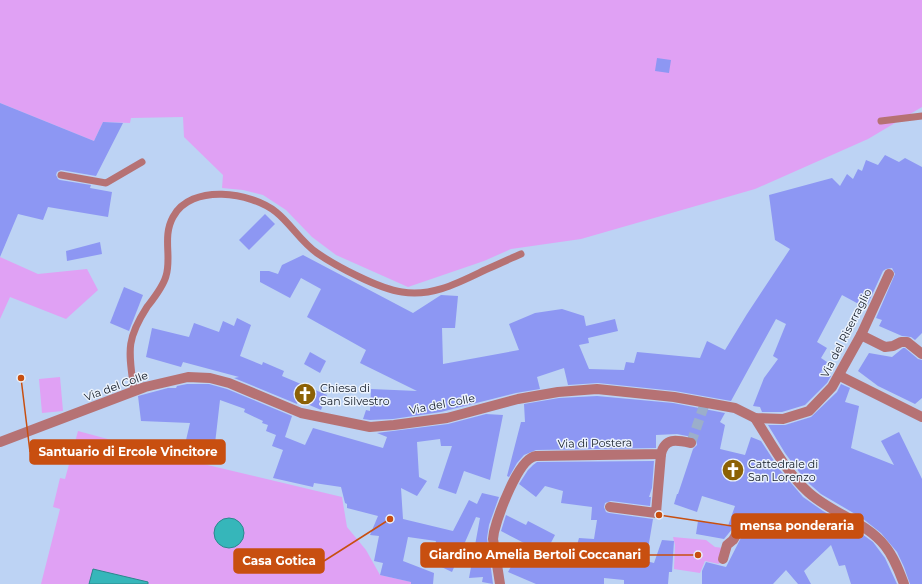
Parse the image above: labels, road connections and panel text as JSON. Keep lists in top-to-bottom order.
{
  "streets": {
    "street": ["Via del Riserraglio", "Via del Colle", "Via di Postera"]
  },
  "crossings": [
    ["Via del Riserraglio", "Via del Colle"]
  ],
  "places": {
    "other": [
      "Santuario di Ercole Vincitore",
      "mensa ponderaria",
      "Casa Gotica",
      "Giardino Amelia Bertoli Coccanari"
    ],
    "church": ["Chiesa di San Silvestro", "Cattedrale di San Lorenzo"]
  }
}
